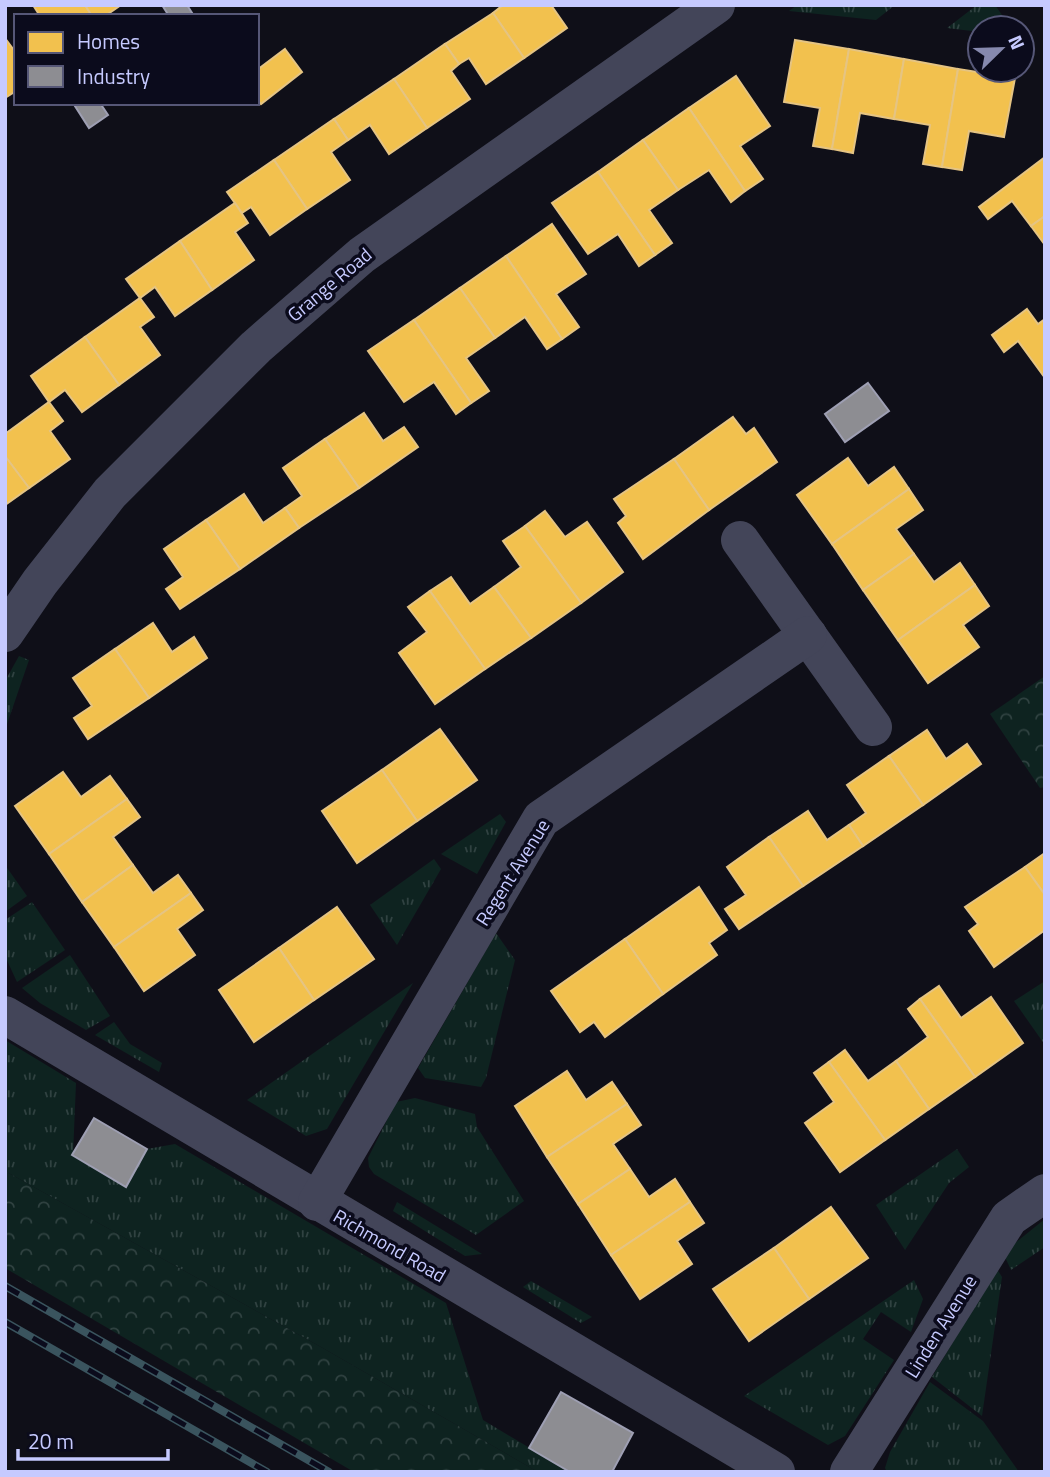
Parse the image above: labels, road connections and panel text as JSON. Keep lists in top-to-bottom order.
{
  "streets": {
    "street": [
      "Grange Road",
      "Regent Avenue",
      "Richmond Road",
      "Linden Avenue"
    ]
  },
  "crossings": [
    ["Regent Avenue", "Richmond Road"]
  ],
  "legend": ["Homes", "Industry"],
  "scale_bar": "20 m",
  "north": "top right"
}
